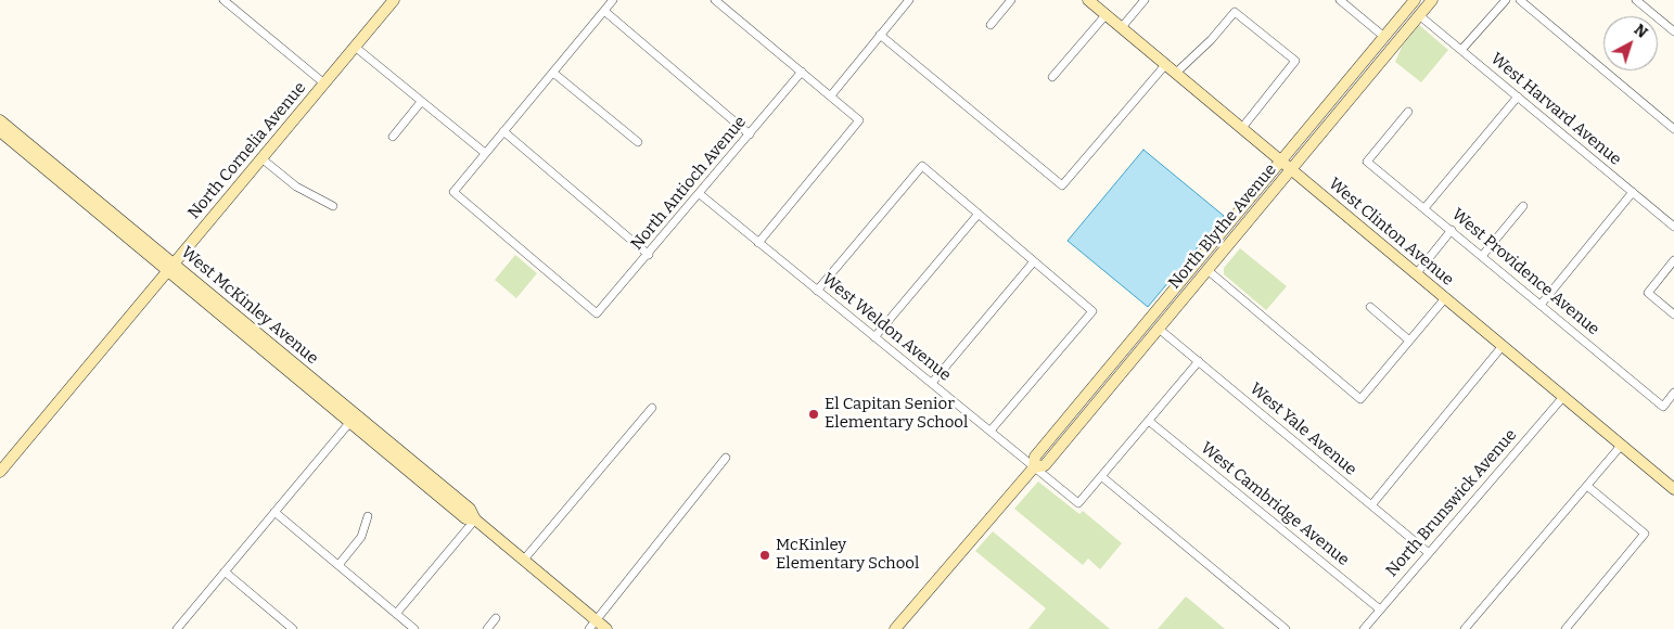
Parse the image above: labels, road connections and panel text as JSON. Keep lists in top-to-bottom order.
{
  "streets": {
    "main road": [
      "North Cornelia Avenue",
      "North Blythe Avenue",
      "West Clinton Avenue",
      "West McKinley Avenue"
    ],
    "street": [
      "West Harvard Avenue",
      "North Antioch Avenue",
      "West Providence Avenue",
      "West Weldon Avenue",
      "West Yale Avenue",
      "North Brunswick Avenue",
      "West Cambridge Avenue"
    ]
  },
  "crossings": [
    ["West Harvard Avenue", "North Blythe Avenue"],
    ["North Cornelia Avenue", "West McKinley Avenue"],
    ["North Antioch Avenue", "West Weldon Avenue"],
    ["North Blythe Avenue", "West Clinton Avenue"],
    ["North Blythe Avenue", "West Weldon Avenue"],
    ["North Blythe Avenue", "West Yale Avenue"],
    ["West Clinton Avenue", "North Brunswick Avenue"],
    ["West Yale Avenue", "North Brunswick Avenue"],
    ["North Brunswick Avenue", "West Cambridge Avenue"]
  ],
  "places": ["El Capitan Senior Elementary School", "McKinley Elementary School"],
  "north": "top right"
}
